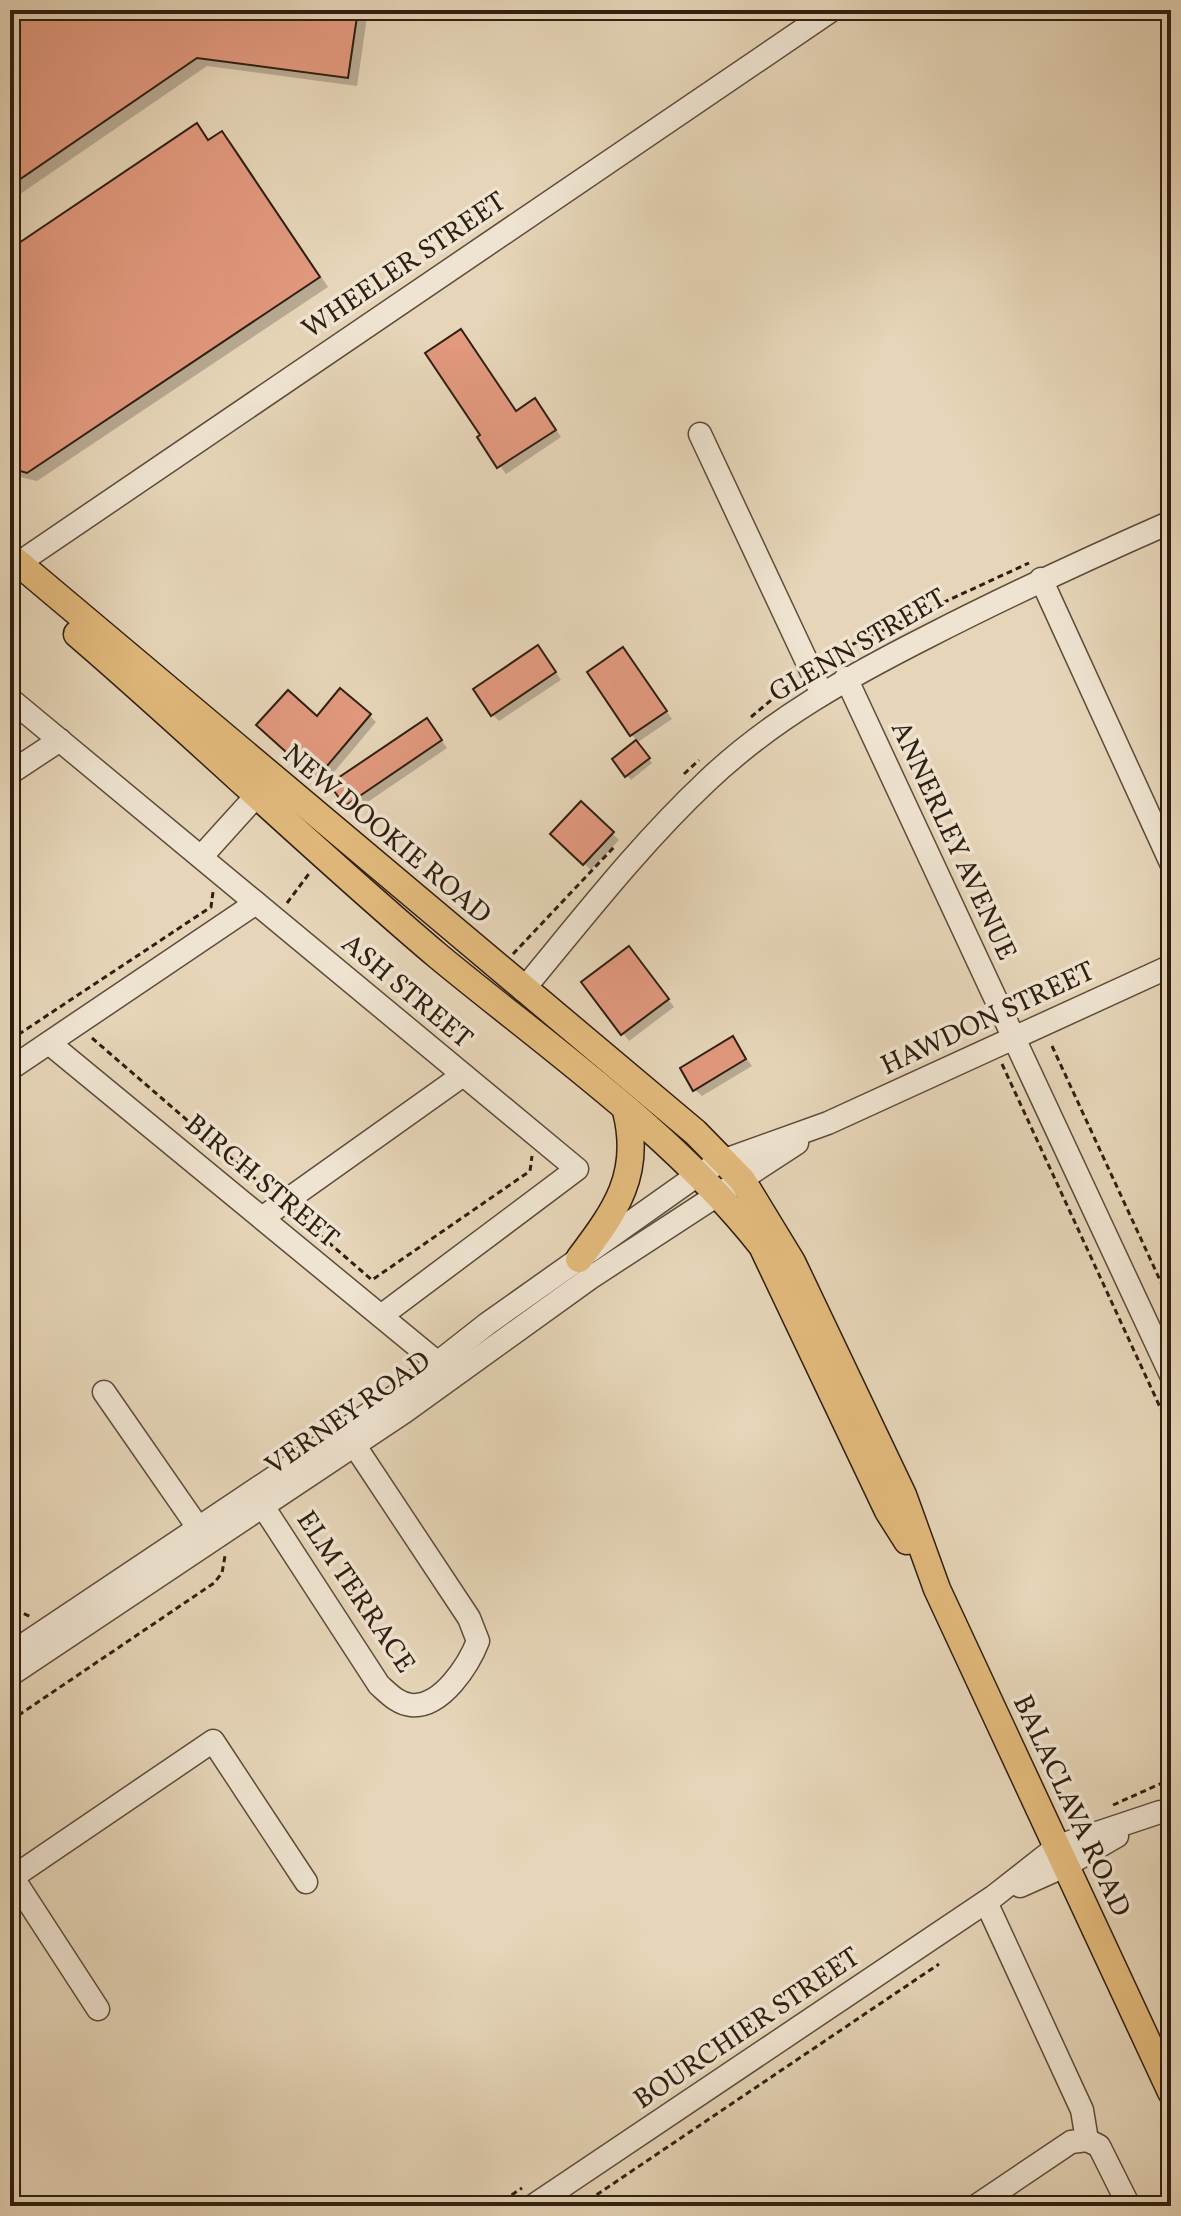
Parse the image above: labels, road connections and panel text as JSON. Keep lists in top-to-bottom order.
{
  "streets": {
    "main road": ["NEW DOOKIE ROAD", "BALACLAVA ROAD"],
    "street": [
      "WHEELER STREET",
      "GLENN STREET",
      "ANNERLEY AVENUE",
      "ASH STREET",
      "HAWDON STREET",
      "BIRCH STREET",
      "VERNEY ROAD",
      "ELM TERRACE",
      "BOURCHIER STREET"
    ]
  },
  "crossings": [
    ["WHEELER STREET", "NEW DOOKIE ROAD"],
    ["GLENN STREET", "NEW DOOKIE ROAD"],
    ["GLENN STREET", "ANNERLEY AVENUE"],
    ["NEW DOOKIE ROAD", "HAWDON STREET"],
    ["NEW DOOKIE ROAD", "VERNEY ROAD"],
    ["NEW DOOKIE ROAD", "BALACLAVA ROAD"],
    ["ANNERLEY AVENUE", "HAWDON STREET"],
    ["ASH STREET", "BIRCH STREET"],
    ["HAWDON STREET", "VERNEY ROAD"],
    ["HAWDON STREET", "BALACLAVA ROAD"],
    ["BIRCH STREET", "VERNEY ROAD"],
    ["VERNEY ROAD", "ELM TERRACE"],
    ["VERNEY ROAD", "BALACLAVA ROAD"],
    ["BALACLAVA ROAD", "BOURCHIER STREET"]
  ]
}
